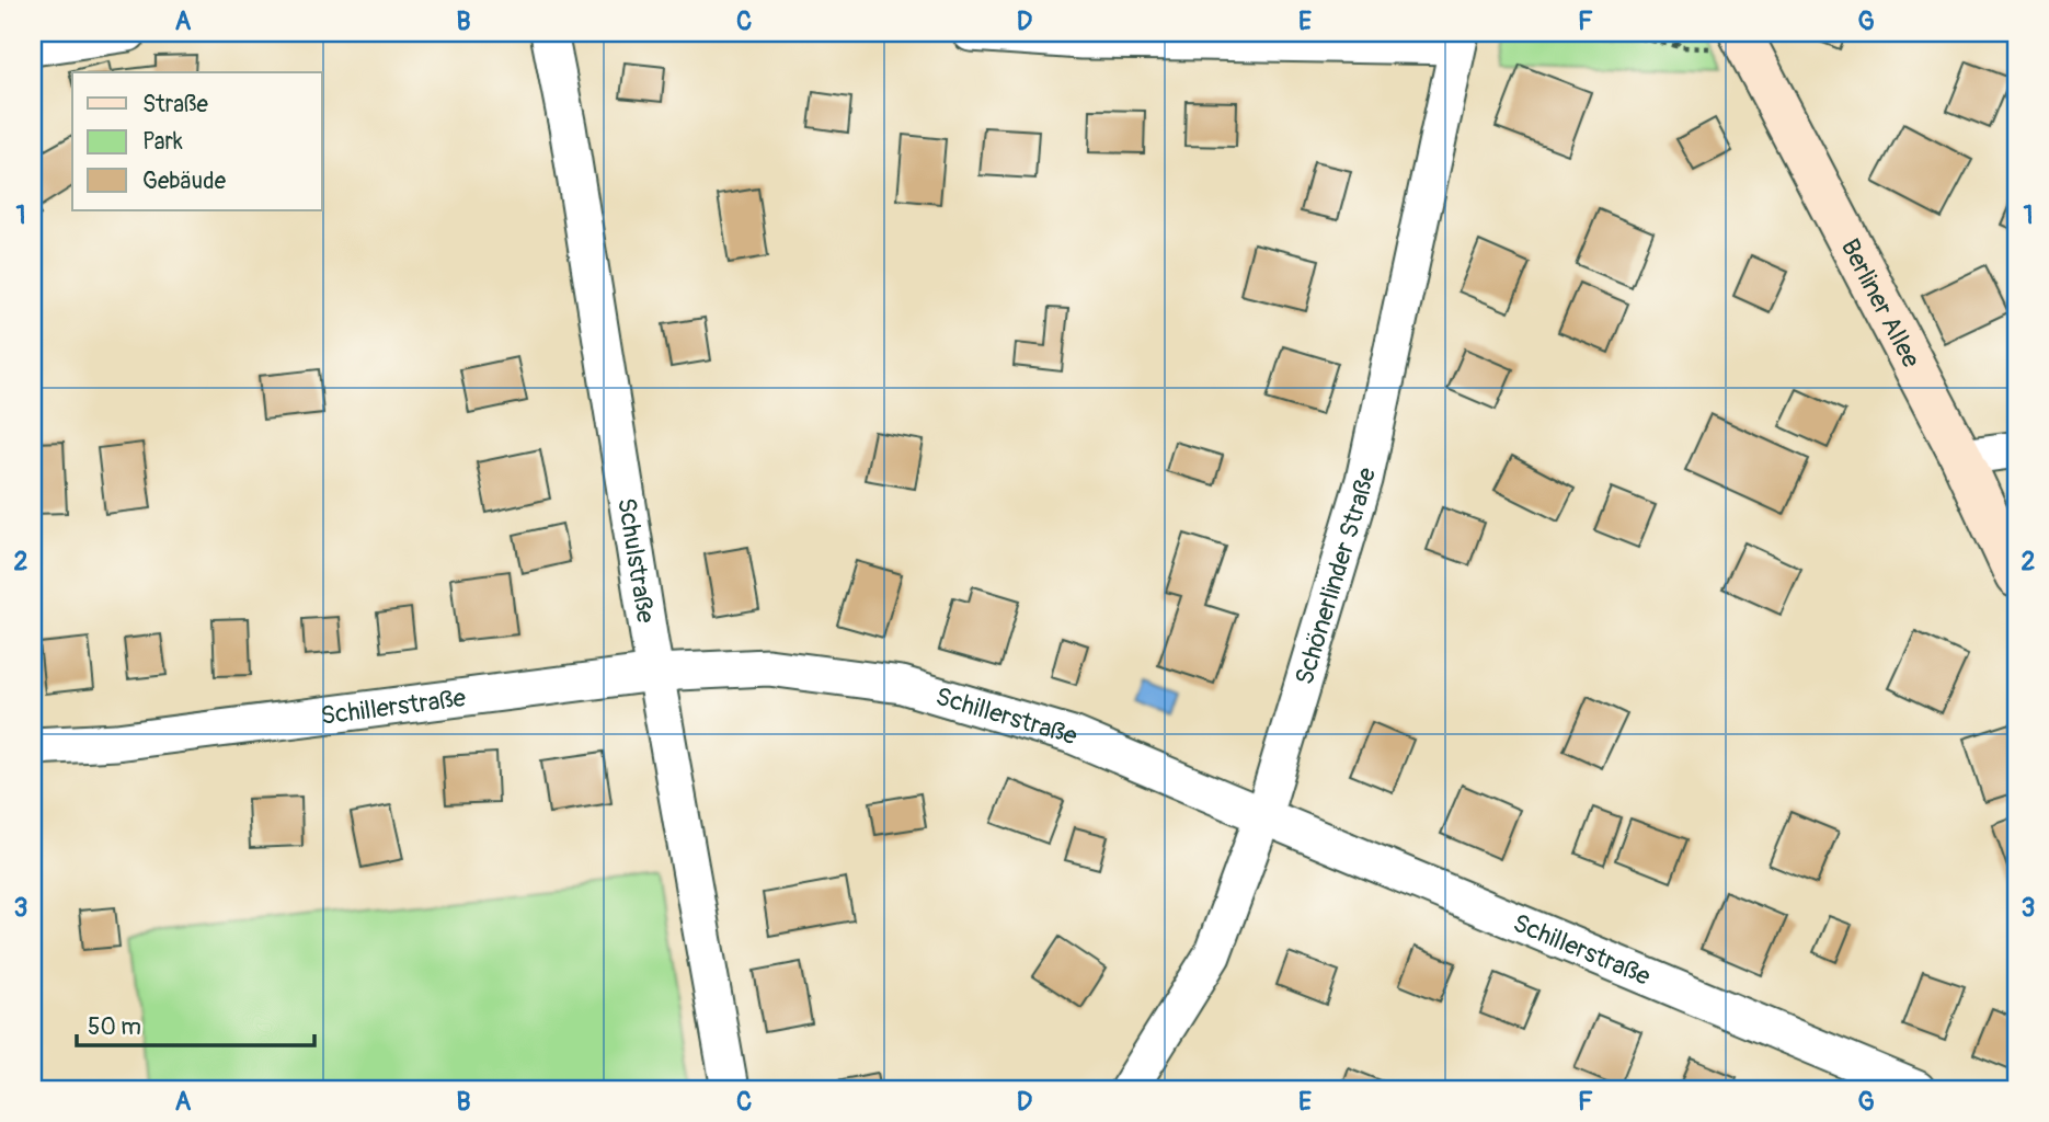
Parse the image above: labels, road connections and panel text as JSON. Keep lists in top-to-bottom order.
{
  "streets": {
    "street": [
      "Berliner Allee",
      "Schulstraße",
      "Schönerlinder Straße",
      "Schillerstraße"
    ]
  },
  "crossings": [
    ["Schulstraße", "Schillerstraße"],
    ["Schönerlinder Straße", "Schillerstraße"]
  ],
  "legend": ["Straße", "Park", "Gebäude"],
  "scale_bar": "50 m",
  "grid": {
    "columns": [
      "A",
      "B",
      "C",
      "D",
      "E",
      "F",
      "G"
    ],
    "rows": ["1", "2", "3"]
  }
}
